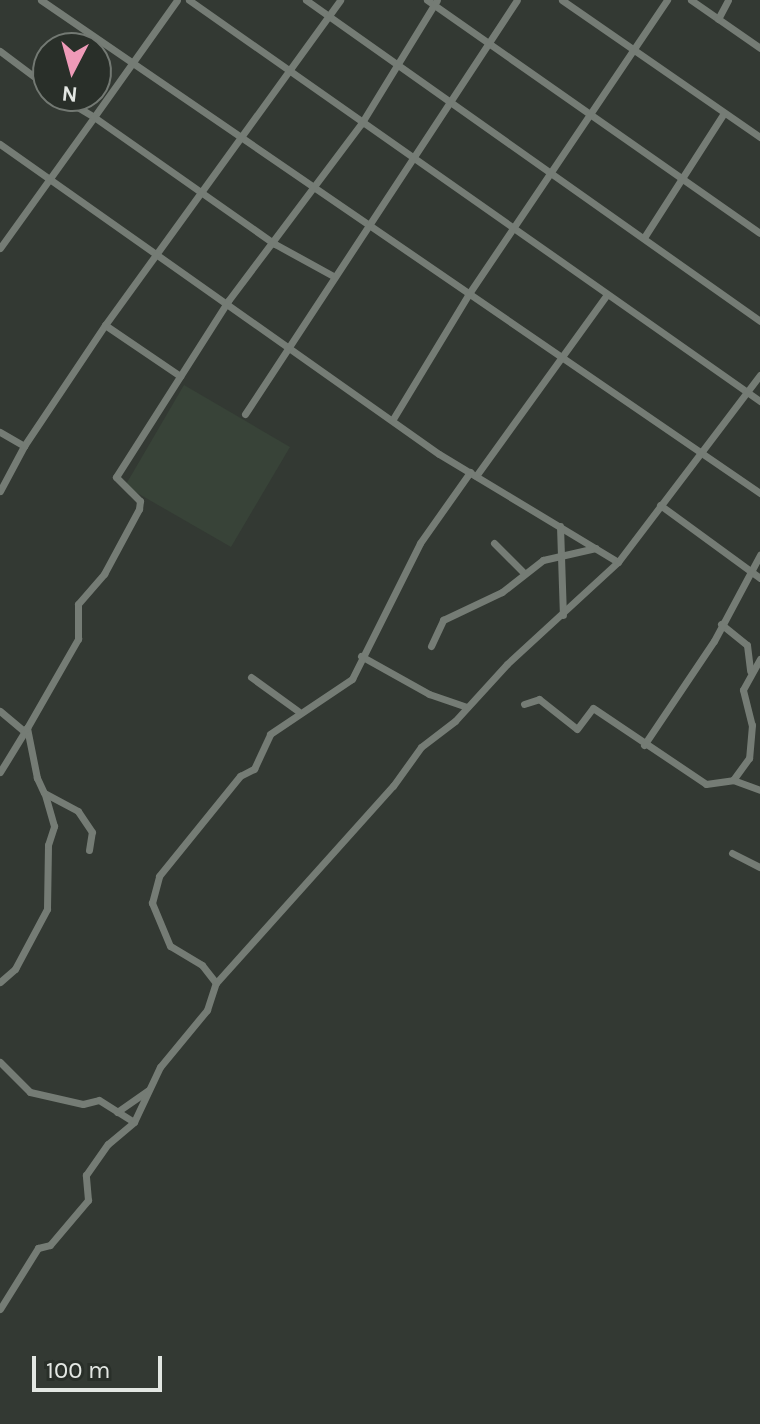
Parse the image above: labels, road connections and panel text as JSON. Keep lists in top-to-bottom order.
{
  "scale_bar": "100 m",
  "north": "bottom"
}
